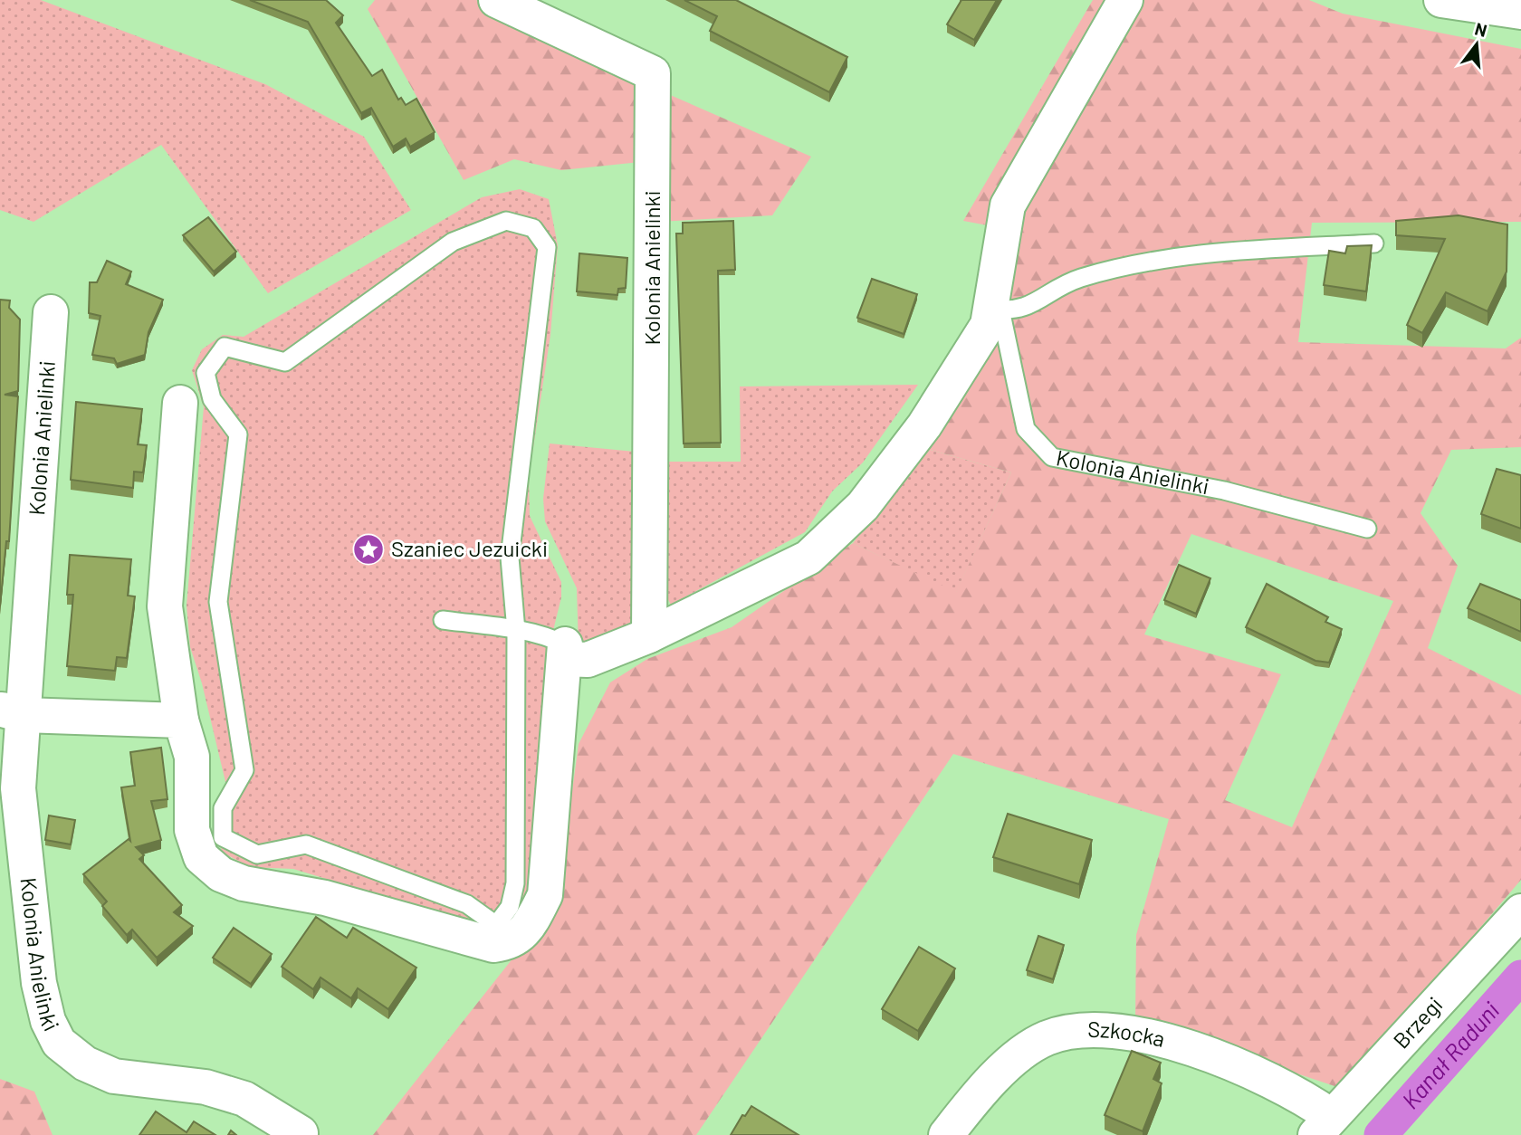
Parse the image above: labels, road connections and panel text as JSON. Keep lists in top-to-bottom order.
{
  "streets": {
    "street": ["Kolonia Anielinki", "Brzegi", "Szkocka"]
  },
  "crossings": [
    ["Brzegi", "Szkocka"]
  ],
  "water": ["Kanał Raduni"],
  "places": {
    "place": ["Szaniec Jezuicki"]
  },
  "north": "top"
}
